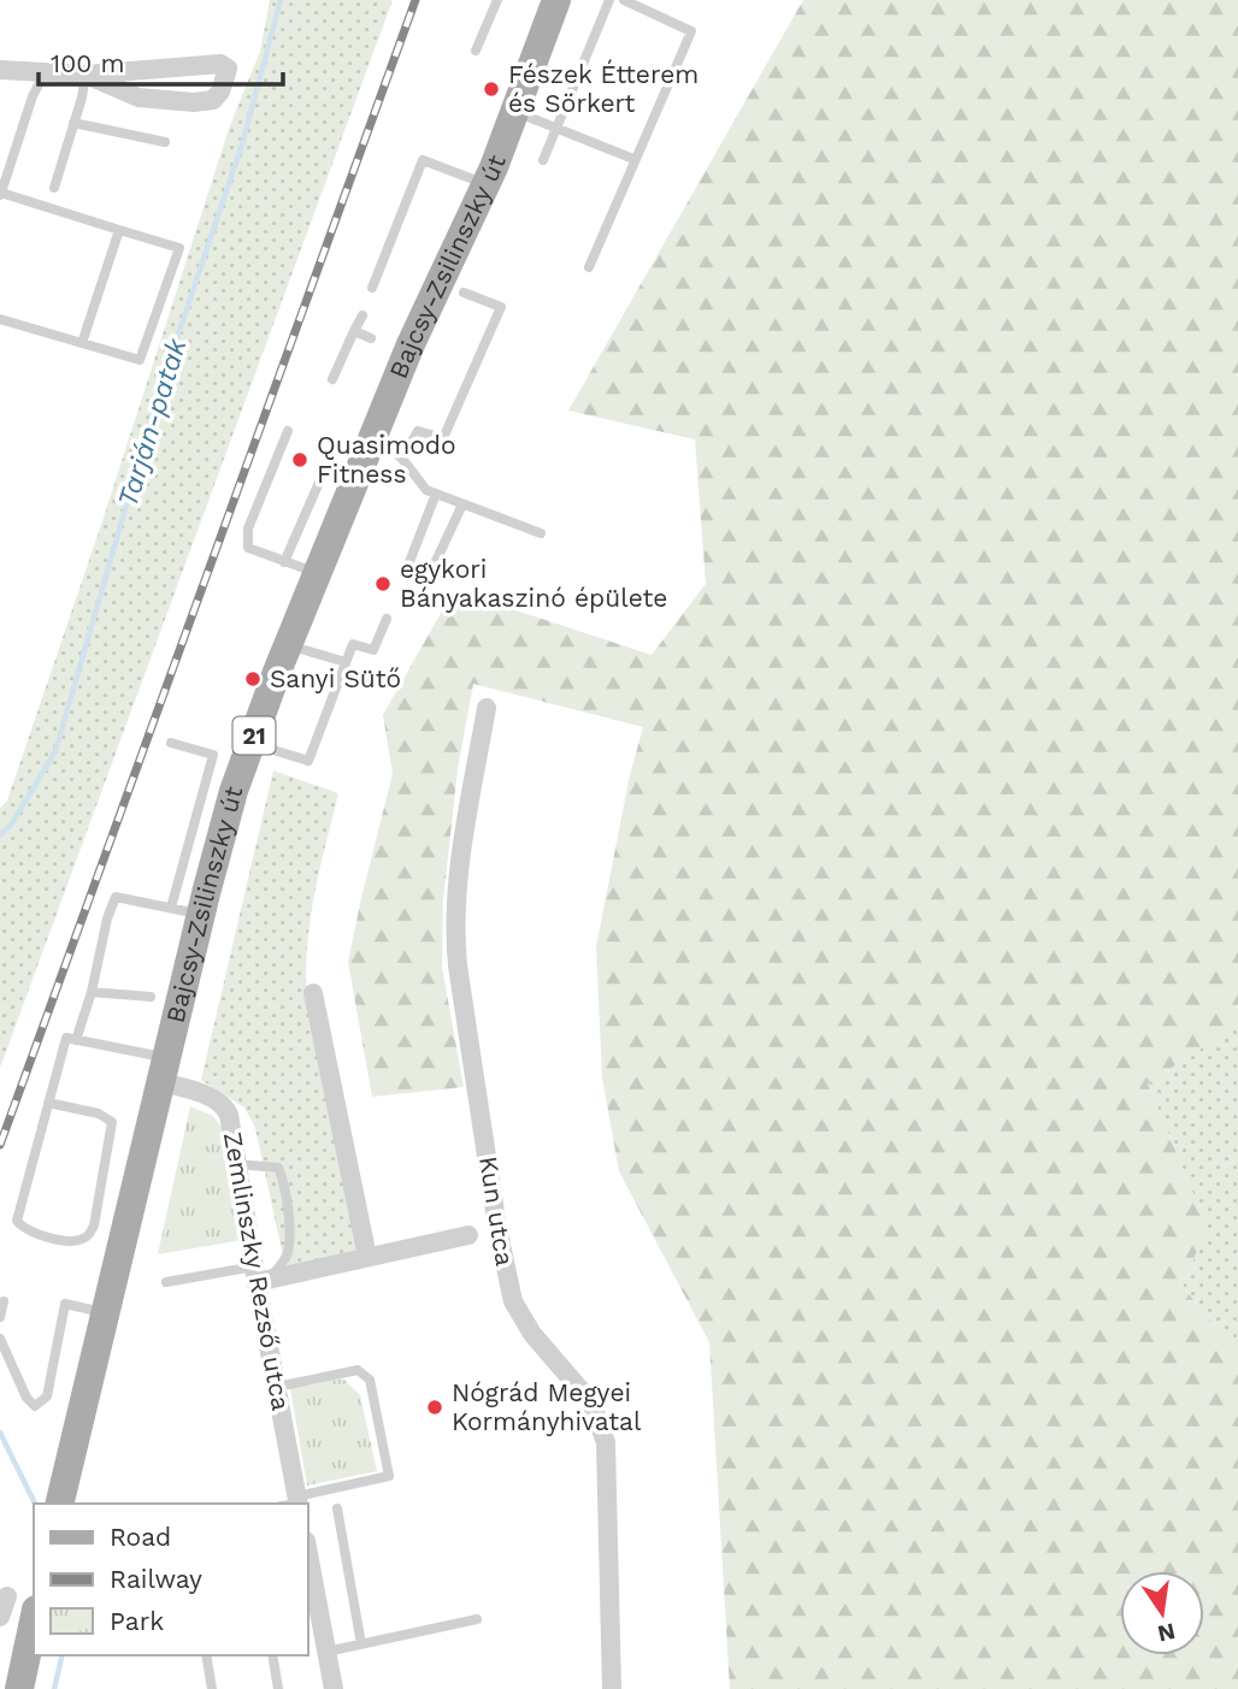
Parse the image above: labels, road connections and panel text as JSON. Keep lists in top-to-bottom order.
{
  "streets": {
    "main road": ["Bajcsy-Zsilinszky út", "21"],
    "street": ["Kun utca", "Zemlinszky Rezső utca"]
  },
  "crossings": [
    ["Bajcsy-Zsilinszky út", "Zemlinszky Rezső utca"],
    ["Kun utca", "Zemlinszky Rezső utca"]
  ],
  "water": ["Tarján-patak"],
  "places": [
    "Fészek Étterem és Sörkert",
    "Quasimodo Fitness",
    "egykori Bányakaszinó épülete",
    "Sanyi Sütő",
    "Nógrád Megyei Kormányhivatal"
  ],
  "legend": ["Road", "Railway", "Park"],
  "scale_bar": "100 m",
  "north": "bottom"
}
